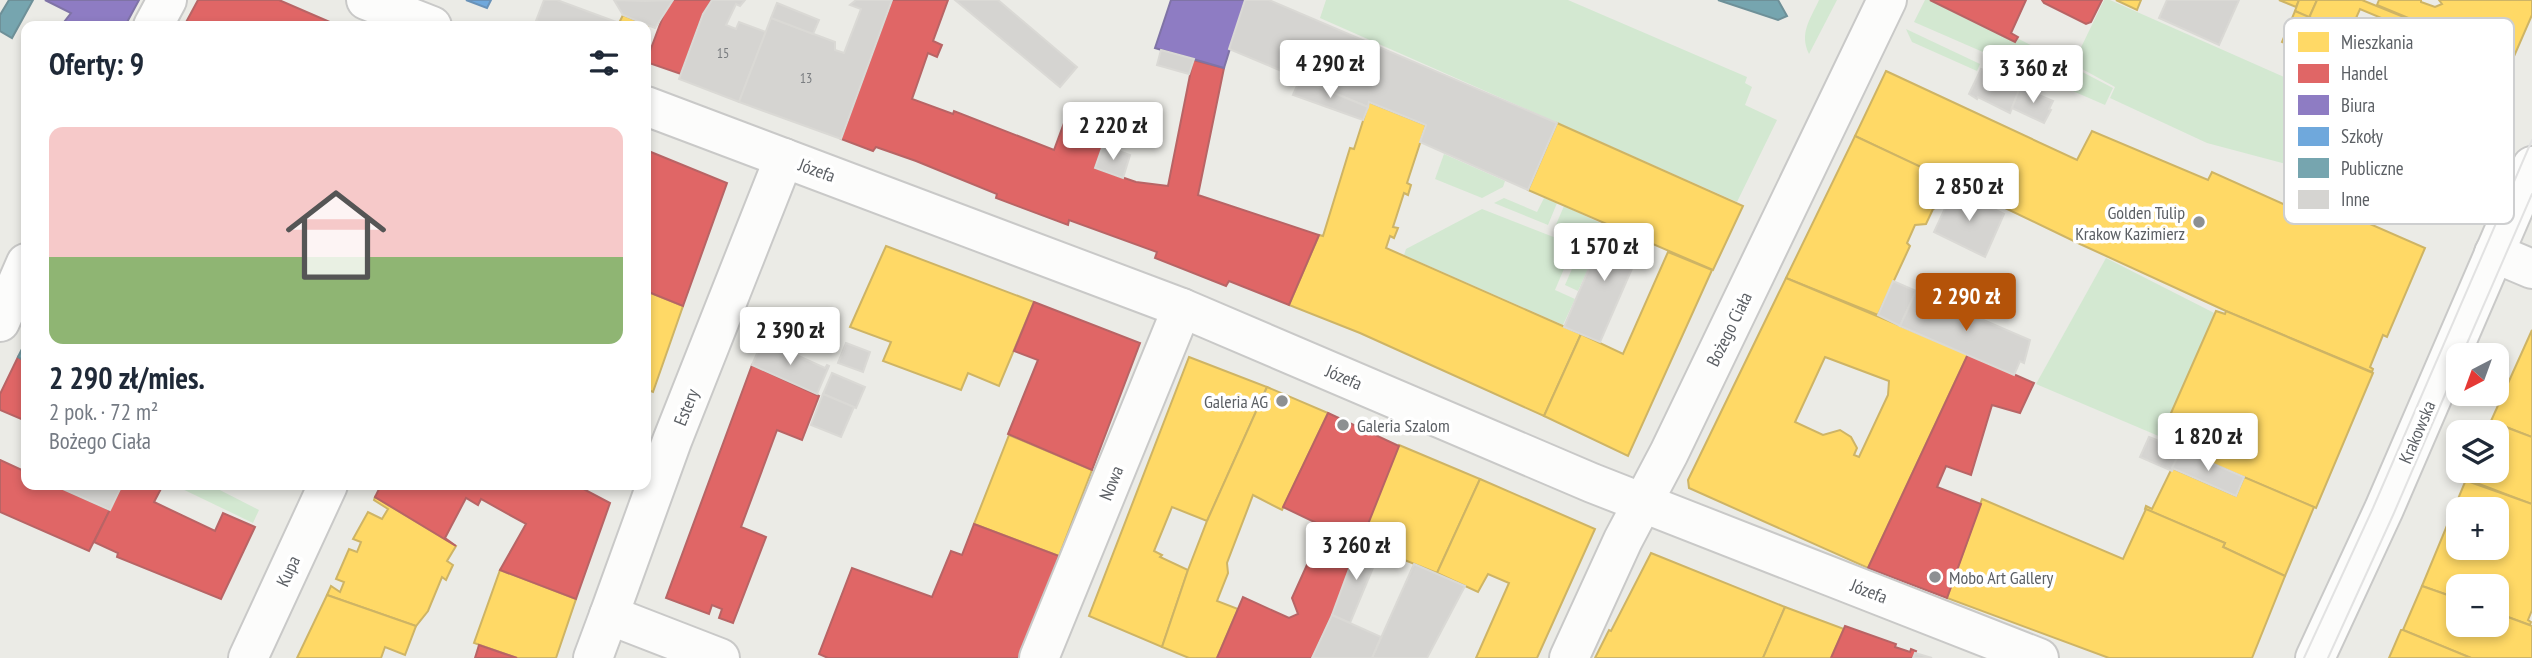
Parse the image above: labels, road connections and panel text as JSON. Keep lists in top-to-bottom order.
{
  "streets": {
    "street": [
      "Józefa",
      "Bożego Ciała",
      "Estery",
      "Krakowska",
      "Nowa",
      "Kupa"
    ]
  },
  "crossings": [
    ["Józefa", "Bożego Ciała"],
    ["Józefa", "Estery"],
    ["Józefa", "Nowa"]
  ],
  "places": [
    "Golden Tulip Krakow Kazimierz",
    "Galeria AG",
    "Galeria Szalom",
    "Mobo Art Gallery"
  ],
  "house_numbers": ["15", "13"],
  "legend": [
    "Mieszkania",
    "Handel",
    "Biura",
    "Szkoły",
    "Publiczne",
    "Inne"
  ],
  "north": "bottom left",
  "page": {
    "heading": "Oferty: 9",
    "price": [
      "4 290 zł",
      "3 360 zł",
      "2 220 zł",
      "2 850 zł",
      "1 570 zł",
      "2 290 zł",
      "2 390 zł",
      "1 820 zł",
      "3 260 zł"
    ],
    "list": [
      {
        "name": "2 290 zł/mies.",
        "note": "2 pok. · 72 m² · Bożego Ciała"
      }
    ],
    "map_buttons": ["+", "−"]
  }
}
